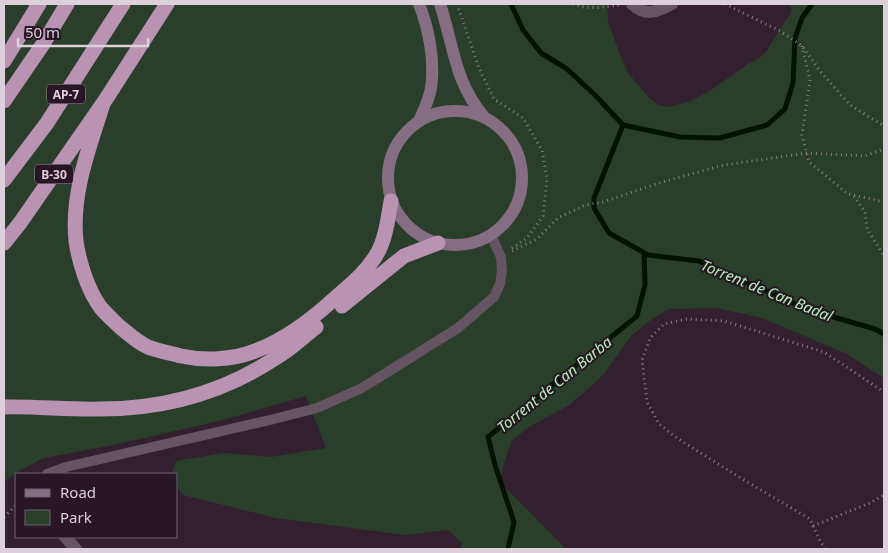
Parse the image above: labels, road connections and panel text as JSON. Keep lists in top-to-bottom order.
{
  "streets": {
    "highway": ["AP-7", "B-30"]
  },
  "water": ["Torrent de Can Badal", "Torrent de Can Barba"],
  "legend": ["Road", "Park"],
  "scale_bar": "50 m"
}
